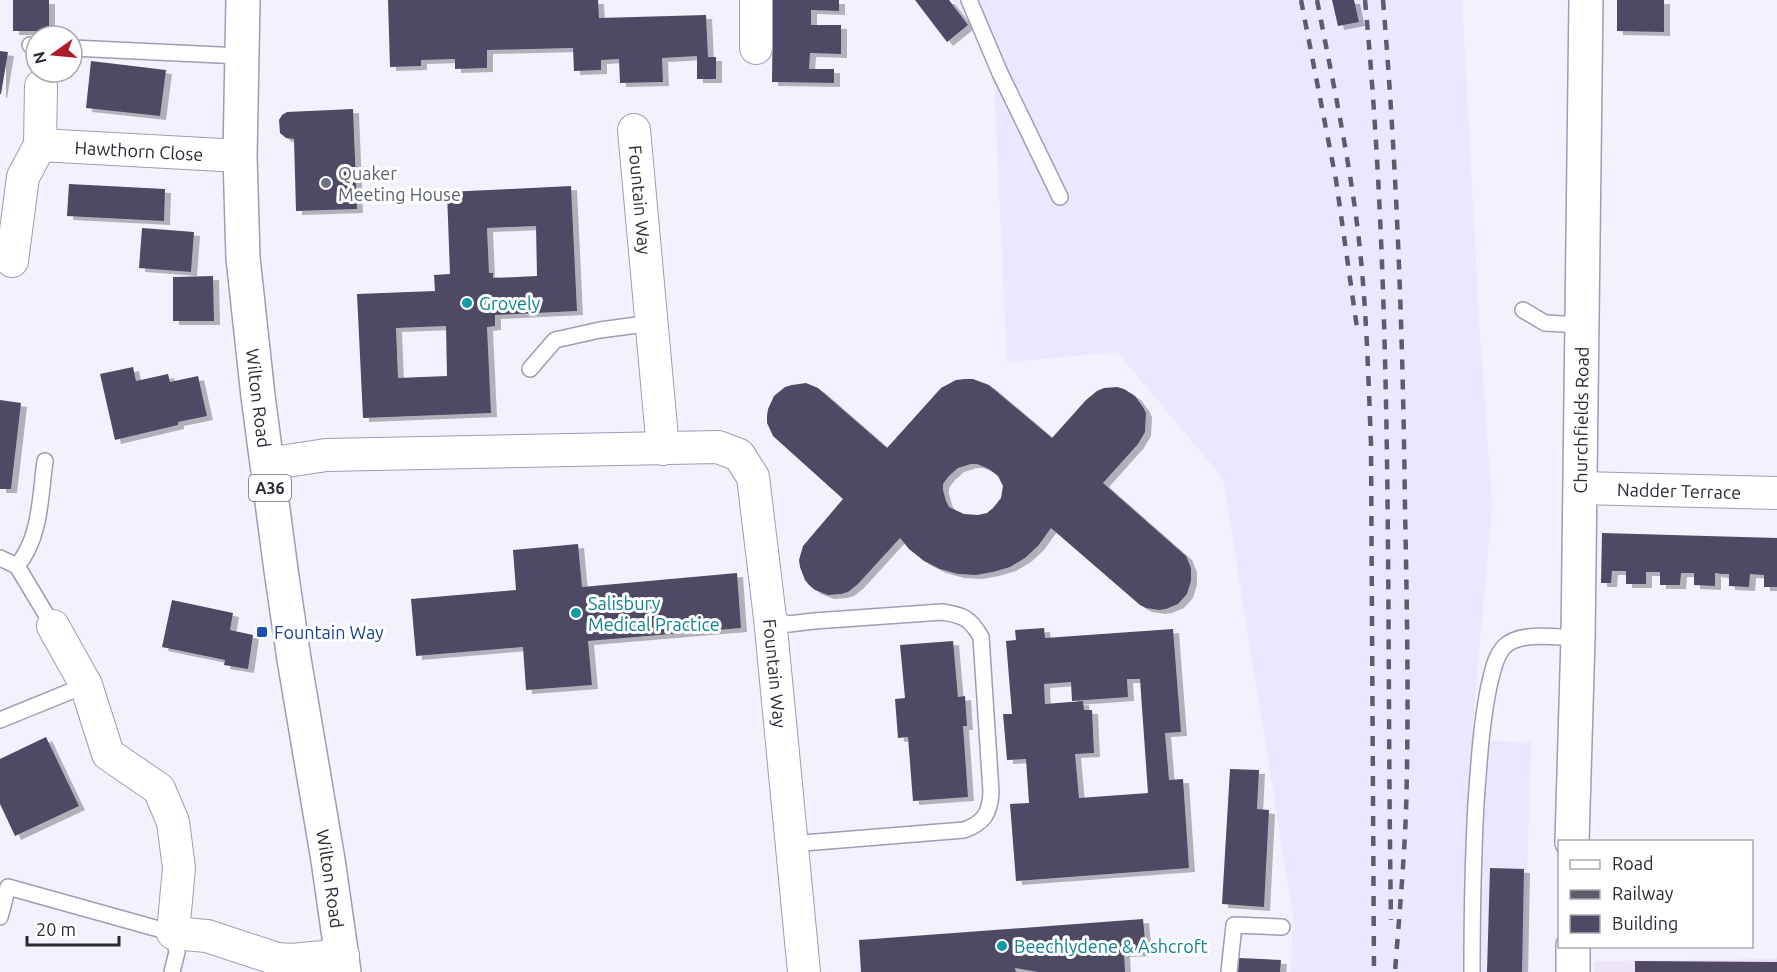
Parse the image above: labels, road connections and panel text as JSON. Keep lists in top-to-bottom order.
{
  "streets": {
    "main road": ["Wilton Road", "Churchfields Road", "A36"],
    "street": ["Hawthorn Close", "Fountain Way", "Nadder Terrace"]
  },
  "crossings": [
    ["Hawthorn Close", "Wilton Road"],
    ["Fountain Way", "Wilton Road"],
    ["Churchfields Road", "Nadder Terrace"]
  ],
  "places": {
    "other": [
      "Quaker Meeting House",
      "Grovely",
      "Salisbury Medical Practice",
      "Beechlydene & Ashcroft"
    ],
    "transit": ["Fountain Way"]
  },
  "legend": ["Road", "Railway", "Building"],
  "scale_bar": "20 m",
  "north": "left"
}
